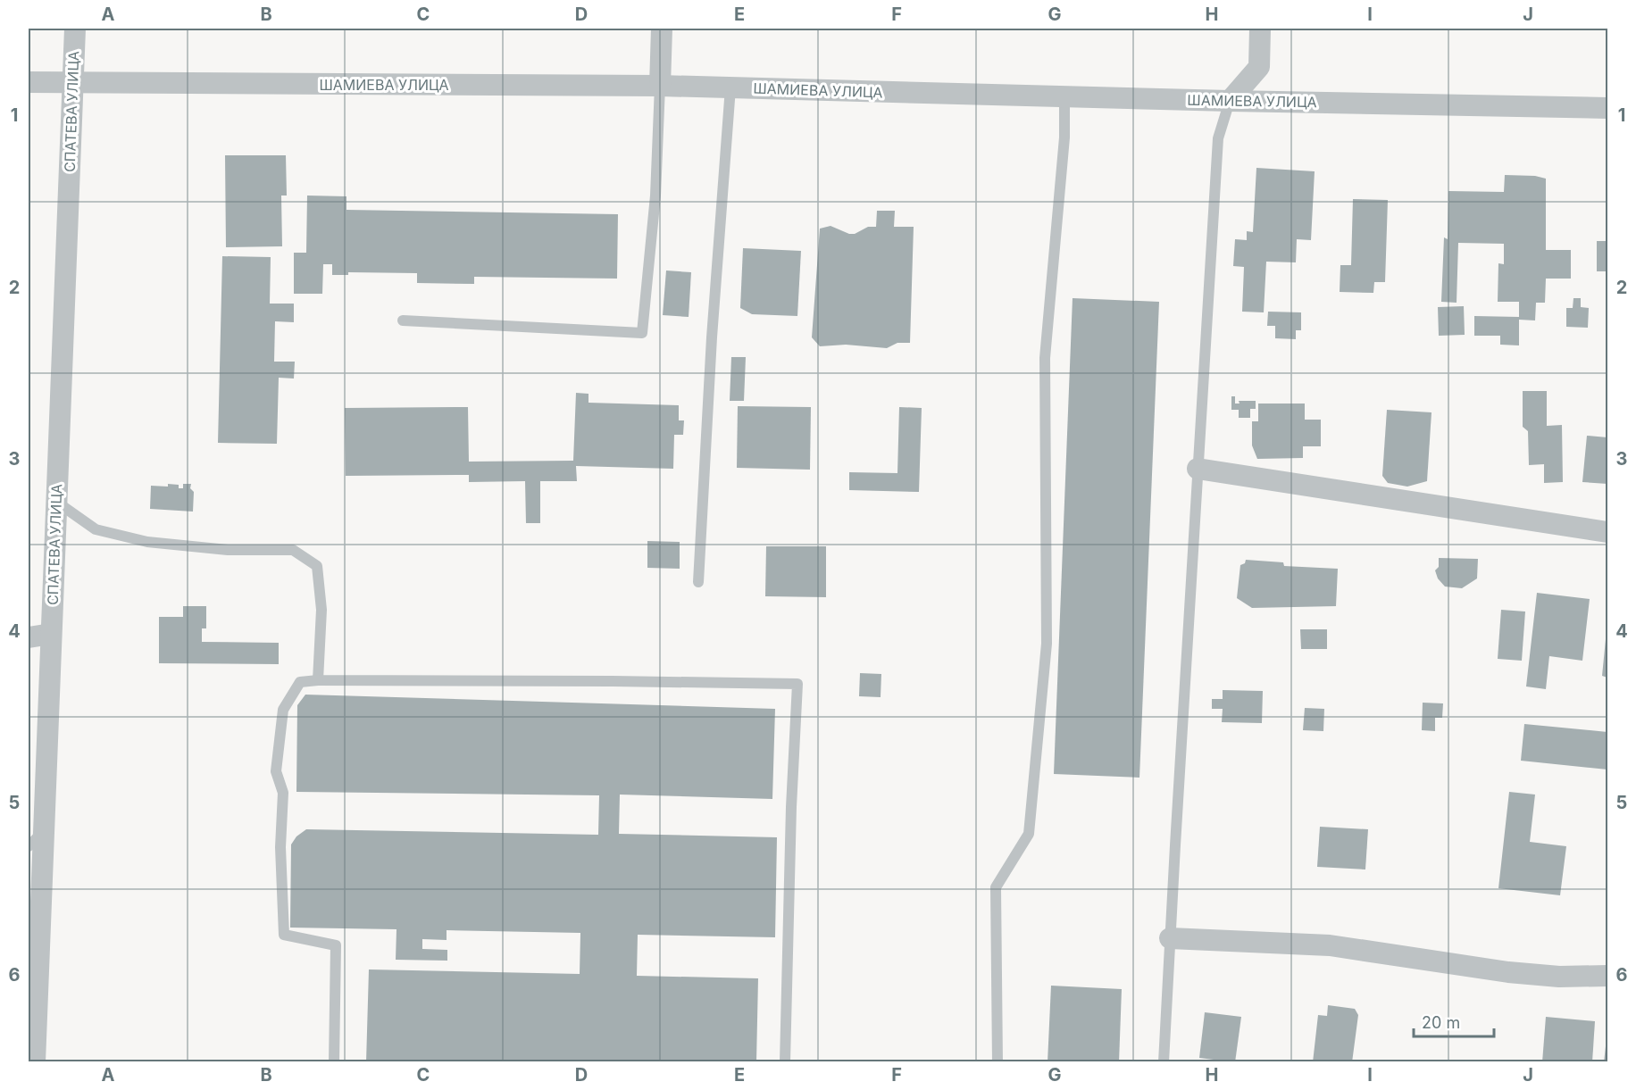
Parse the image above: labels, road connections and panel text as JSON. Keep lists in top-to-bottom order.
{
  "streets": {
    "street": ["ШАМИЕВА УЛИЦА", "СПАТЕВА УЛИЦА"]
  },
  "crossings": [
    ["ШАМИЕВА УЛИЦА", "СПАТЕВА УЛИЦА"]
  ],
  "scale_bar": "20 m",
  "grid": {
    "columns": [
      "A",
      "B",
      "C",
      "D",
      "E",
      "F",
      "G",
      "H",
      "I",
      "J"
    ],
    "rows": [
      "1",
      "2",
      "3",
      "4",
      "5",
      "6"
    ]
  }
}
